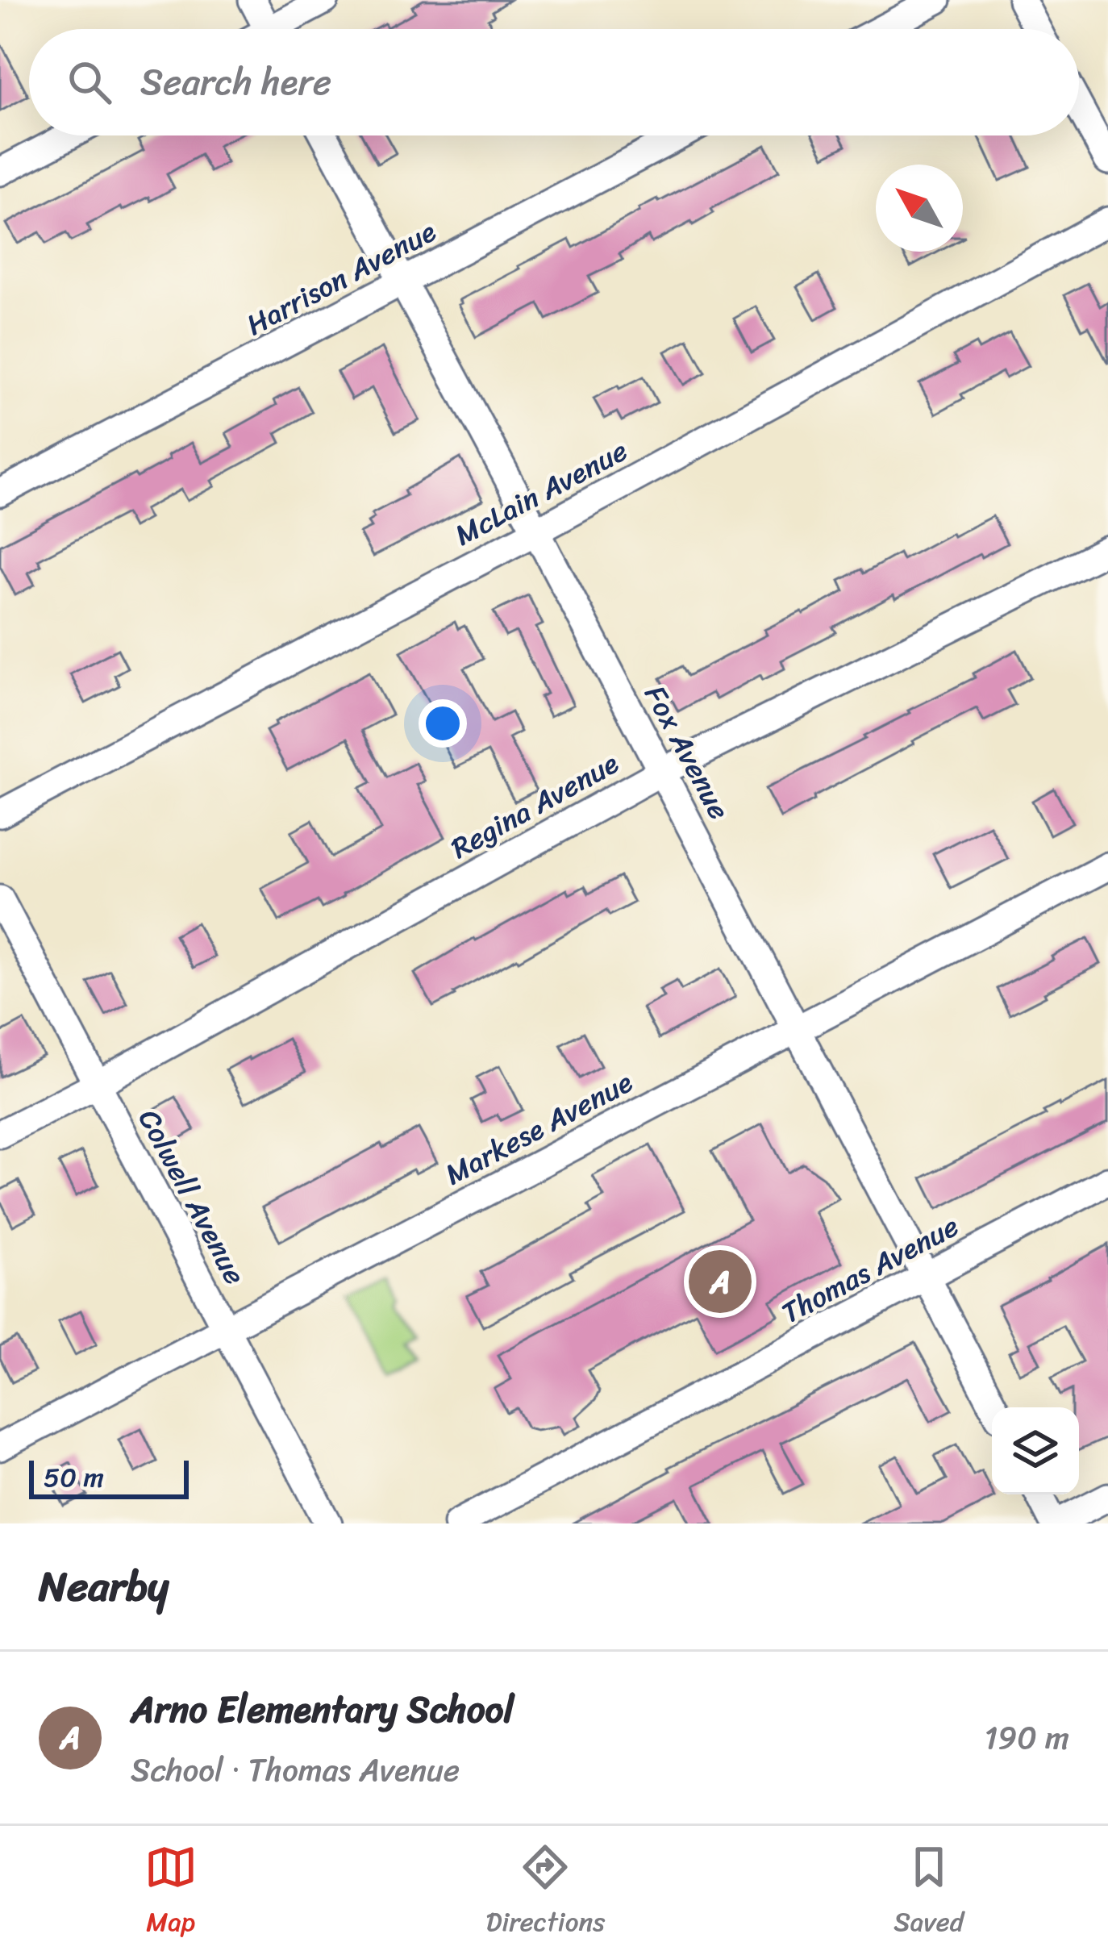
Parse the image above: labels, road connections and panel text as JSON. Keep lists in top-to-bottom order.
{
  "streets": {
    "street": [
      "Harrison Avenue",
      "McLain Avenue",
      "Fox Avenue",
      "Regina Avenue",
      "Markese Avenue",
      "Colwell Avenue",
      "Thomas Avenue"
    ]
  },
  "crossings": [
    ["Harrison Avenue", "Fox Avenue"],
    ["McLain Avenue", "Fox Avenue"],
    ["Fox Avenue", "Regina Avenue"],
    ["Fox Avenue", "Markese Avenue"],
    ["Fox Avenue", "Thomas Avenue"],
    ["Regina Avenue", "Colwell Avenue"],
    ["Markese Avenue", "Colwell Avenue"]
  ],
  "scale_bar": "50 m",
  "north": "top left",
  "page": {
    "search": "Search here",
    "pins": "A",
    "scale": "50 m",
    "heading": "Nearby",
    "list": [
      {
        "mark": "A",
        "name": "Arno Elementary School",
        "note": "School · Thomas Avenue",
        "value": "190 m"
      }
    ],
    "nav": ["Map", "Directions", "Saved"]
  }
}
